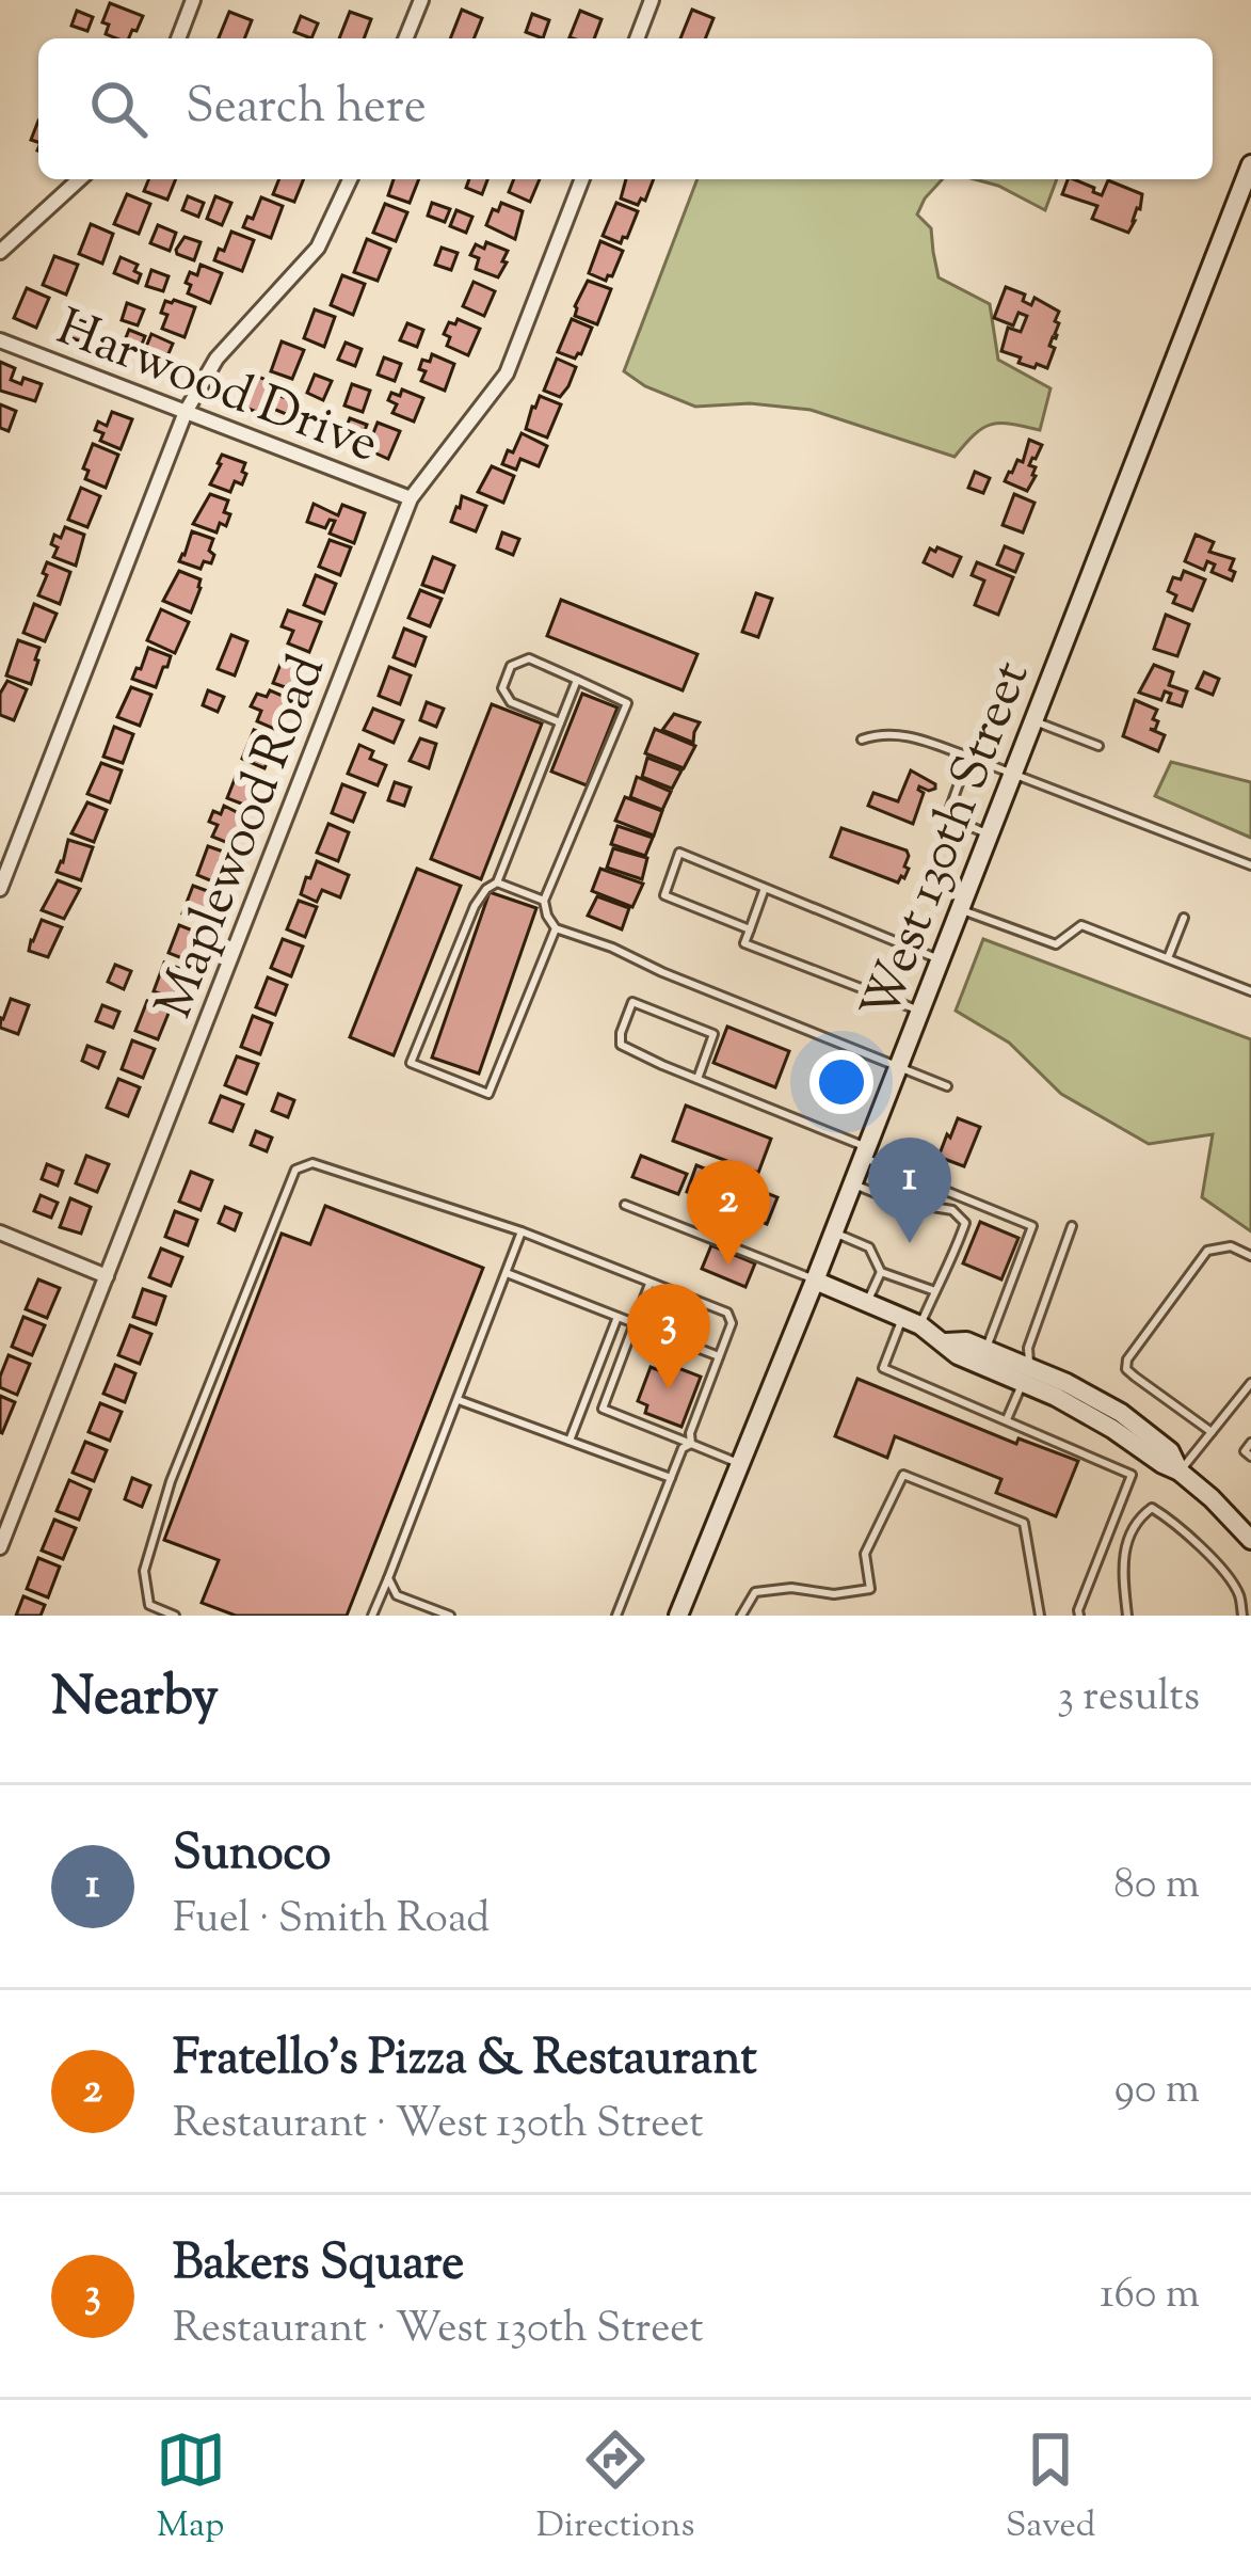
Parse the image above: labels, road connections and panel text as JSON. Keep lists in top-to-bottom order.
{
  "streets": {
    "main road": ["West 130th Street"],
    "street": ["Harwood Drive", "Maplewood Road"]
  },
  "crossings": [
    ["Harwood Drive", "Maplewood Road"]
  ],
  "page": {
    "search": "Search here",
    "pins": ["1", "2", "3"],
    "heading": ["Nearby", "3 results"],
    "list": [
      {
        "mark": "1",
        "name": "Sunoco",
        "note": "Fuel · Smith Road",
        "value": "80 m"
      },
      {
        "mark": "2",
        "name": "Fratello's Pizza & Restaurant",
        "note": "Restaurant · West 130th Street",
        "value": "90 m"
      },
      {
        "mark": "3",
        "name": "Bakers Square",
        "note": "Restaurant · West 130th Street",
        "value": "160 m"
      }
    ],
    "nav": ["Map", "Directions", "Saved"]
  }
}
